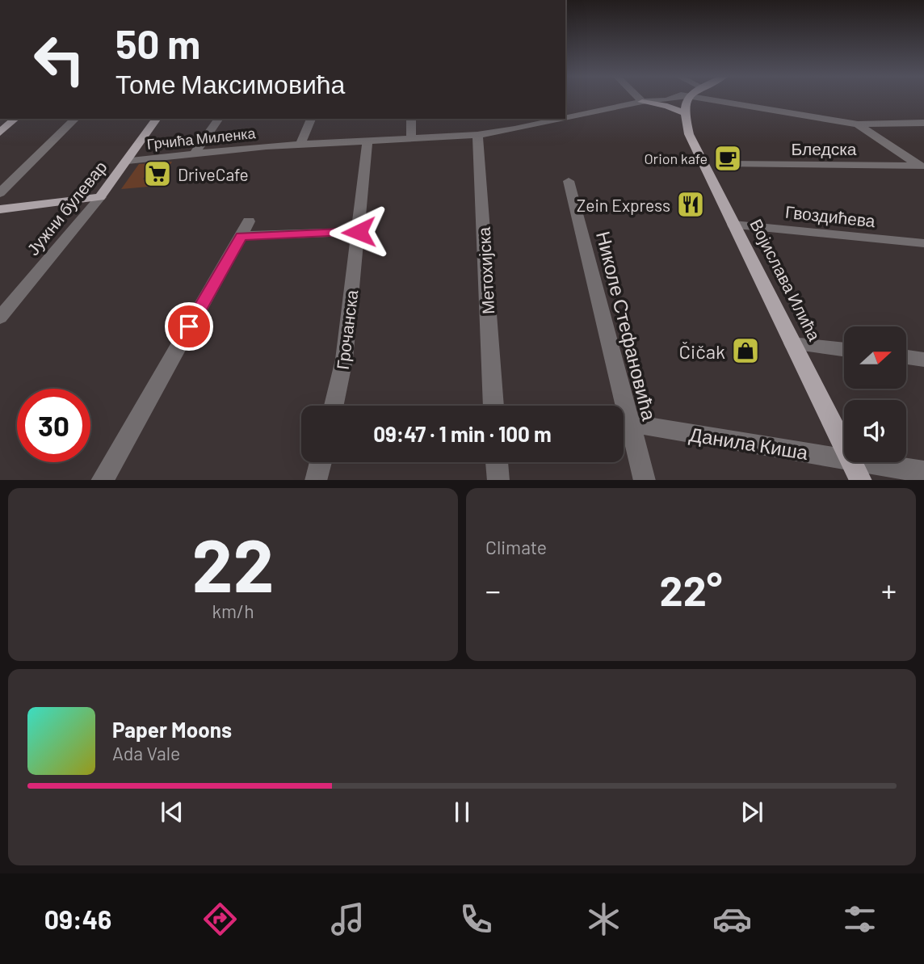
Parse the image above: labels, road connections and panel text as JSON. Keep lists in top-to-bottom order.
{
  "streets": {
    "main road": ["Јужни булевар", "Војислава Илића"],
    "street": [
      "Грчића Миленка",
      "Бледска",
      "Гвоздићева",
      "Метохијска",
      "Николе Стефановића",
      "Грочанска",
      "Данила Киша"
    ]
  },
  "crossings": [
    ["Грчића Миленка", "Јужни булевар"],
    ["Грчића Миленка", "Метохијска"],
    ["Грчића Миленка", "Грочанска"],
    ["Гвоздићева", "Војислава Илића"]
  ],
  "places": {
    "cafe": ["Orion kafe"],
    "supermarket": ["DriveCafe"],
    "restaurant": ["Zein Express"],
    "shop": ["Čičak"]
  },
  "north": "right",
  "page": {
    "turn": ["50 m", "Томе Максимовића"],
    "limit": "30",
    "trip": "09:47 · 1 min · 100 m",
    "tile": [
      ["22", "km/h"],
      "Climate"
    ],
    "heat": ["−", "22°", "+"],
    "song": ["Paper Moons", "Ada Vale"],
    "tabs": "09:46"
  }
}
